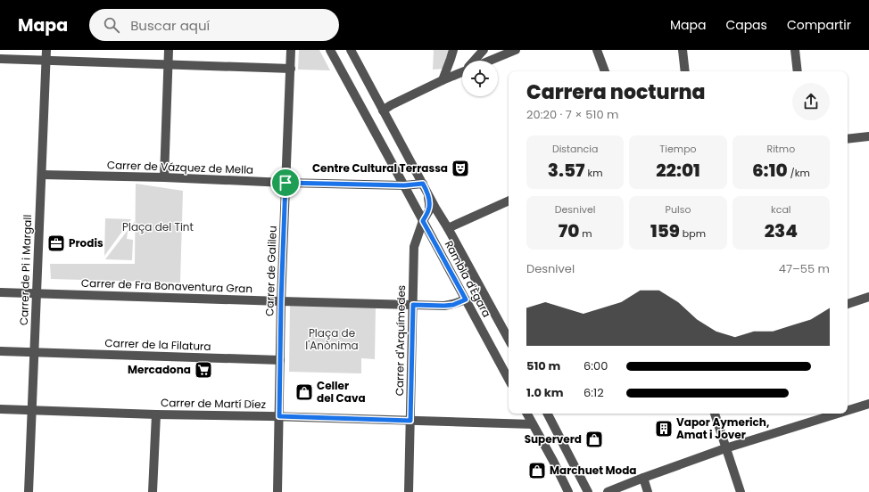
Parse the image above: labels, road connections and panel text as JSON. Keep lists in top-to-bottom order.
{
  "streets": {
    "street": [
      "Carrer de Vázquez de Mella",
      "Carrer de Pi i Margall",
      "Carrer de Galileu",
      "Rambla d'Ègara",
      "Carrer de Fra Bonaventura Gran",
      "Carrer d'Arquímedes",
      "Carrer de la Filatura",
      "Carrer de Martí Díez"
    ]
  },
  "crossings": [
    ["Carrer de Vázquez de Mella", "Carrer de Pi i Margall"],
    ["Carrer de Vázquez de Mella", "Carrer de Galileu"],
    ["Carrer de Vázquez de Mella", "Rambla d'Ègara"],
    ["Carrer de Pi i Margall", "Carrer de Fra Bonaventura Gran"],
    ["Carrer de Pi i Margall", "Carrer de la Filatura"],
    ["Carrer de Pi i Margall", "Carrer de Martí Díez"],
    ["Carrer de Galileu", "Carrer de Fra Bonaventura Gran"],
    ["Carrer de Galileu", "Carrer de la Filatura"],
    ["Carrer de Galileu", "Carrer de Martí Díez"],
    ["Rambla d'Ègara", "Carrer de Fra Bonaventura Gran"],
    ["Rambla d'Ègara", "Carrer d'Arquímedes"],
    ["Carrer de Fra Bonaventura Gran", "Carrer d'Arquímedes"],
    ["Carrer d'Arquímedes", "Carrer de Martí Díez"]
  ],
  "parks": ["Plaça del Tint", "Plaça de l'Anònima"],
  "places": {
    "theatre": ["Centre Cultural Terrassa"],
    "office": ["Prodis"],
    "supermarket": ["Mercadona"],
    "shop": ["Celler del Cava", "Superverd", "Marchuet Moda"],
    "building": ["Vapor Aymerich, Amat i Jover"]
  },
  "page": {
    "header": "Mapa",
    "search": "Buscar aquí",
    "nav": ["Mapa", "Capas", "Compartir"],
    "heading": ["Carrera nocturna", "20:20 · 7 × 510 m"],
    "stats": [
      ["Distancia", "3.57 km"],
      ["Tiempo", "22:01"],
      ["Ritmo", "6:10 /km"],
      ["Desnivel", "70 m"],
      ["Pulso", "159 bpm"],
      ["kcal", "234"]
    ],
    "chart": ["Desnivel", "47–55 m"],
    "list": [
      {
        "name": "510 m",
        "note": "6:00"
      },
      {
        "name": "1.0 km",
        "note": "6:12"
      }
    ]
  }
}
